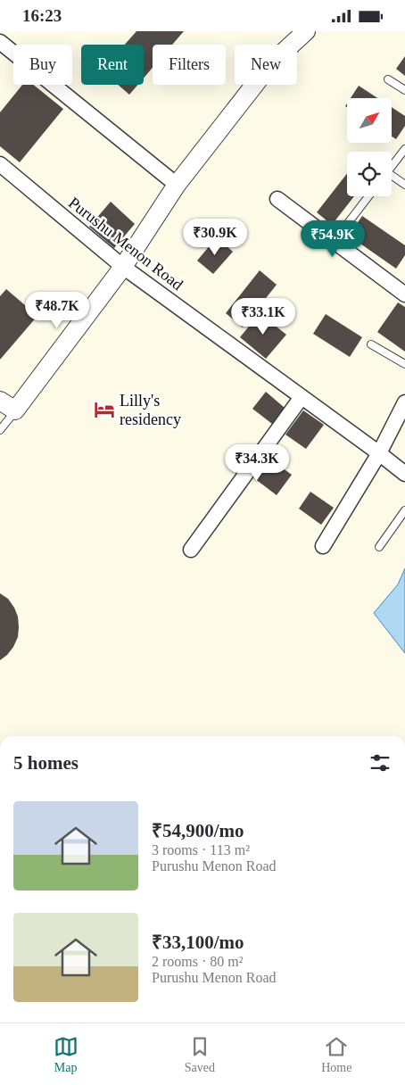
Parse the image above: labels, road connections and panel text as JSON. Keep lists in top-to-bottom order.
{
  "streets": {
    "street": ["Purushu Menon Road"]
  },
  "places": {
    "hotel": ["Lilly's residency"]
  },
  "north": "top right",
  "page": {
    "status": "16:23",
    "chip": [
      "Buy",
      "Rent",
      "Filters",
      "New"
    ],
    "price": [
      "₹30.9K",
      "₹54.9K",
      "₹48.7K",
      "₹33.1K",
      "₹34.3K"
    ],
    "heading": "5 homes",
    "list": [
      {
        "name": "₹54,900/mo",
        "note": "3 rooms · 113 m² · Purushu Menon Road"
      },
      {
        "name": "₹33,100/mo",
        "note": "2 rooms · 80 m² · Purushu Menon Road"
      }
    ],
    "tabs": ["Map", "Saved", "Home"]
  }
}
